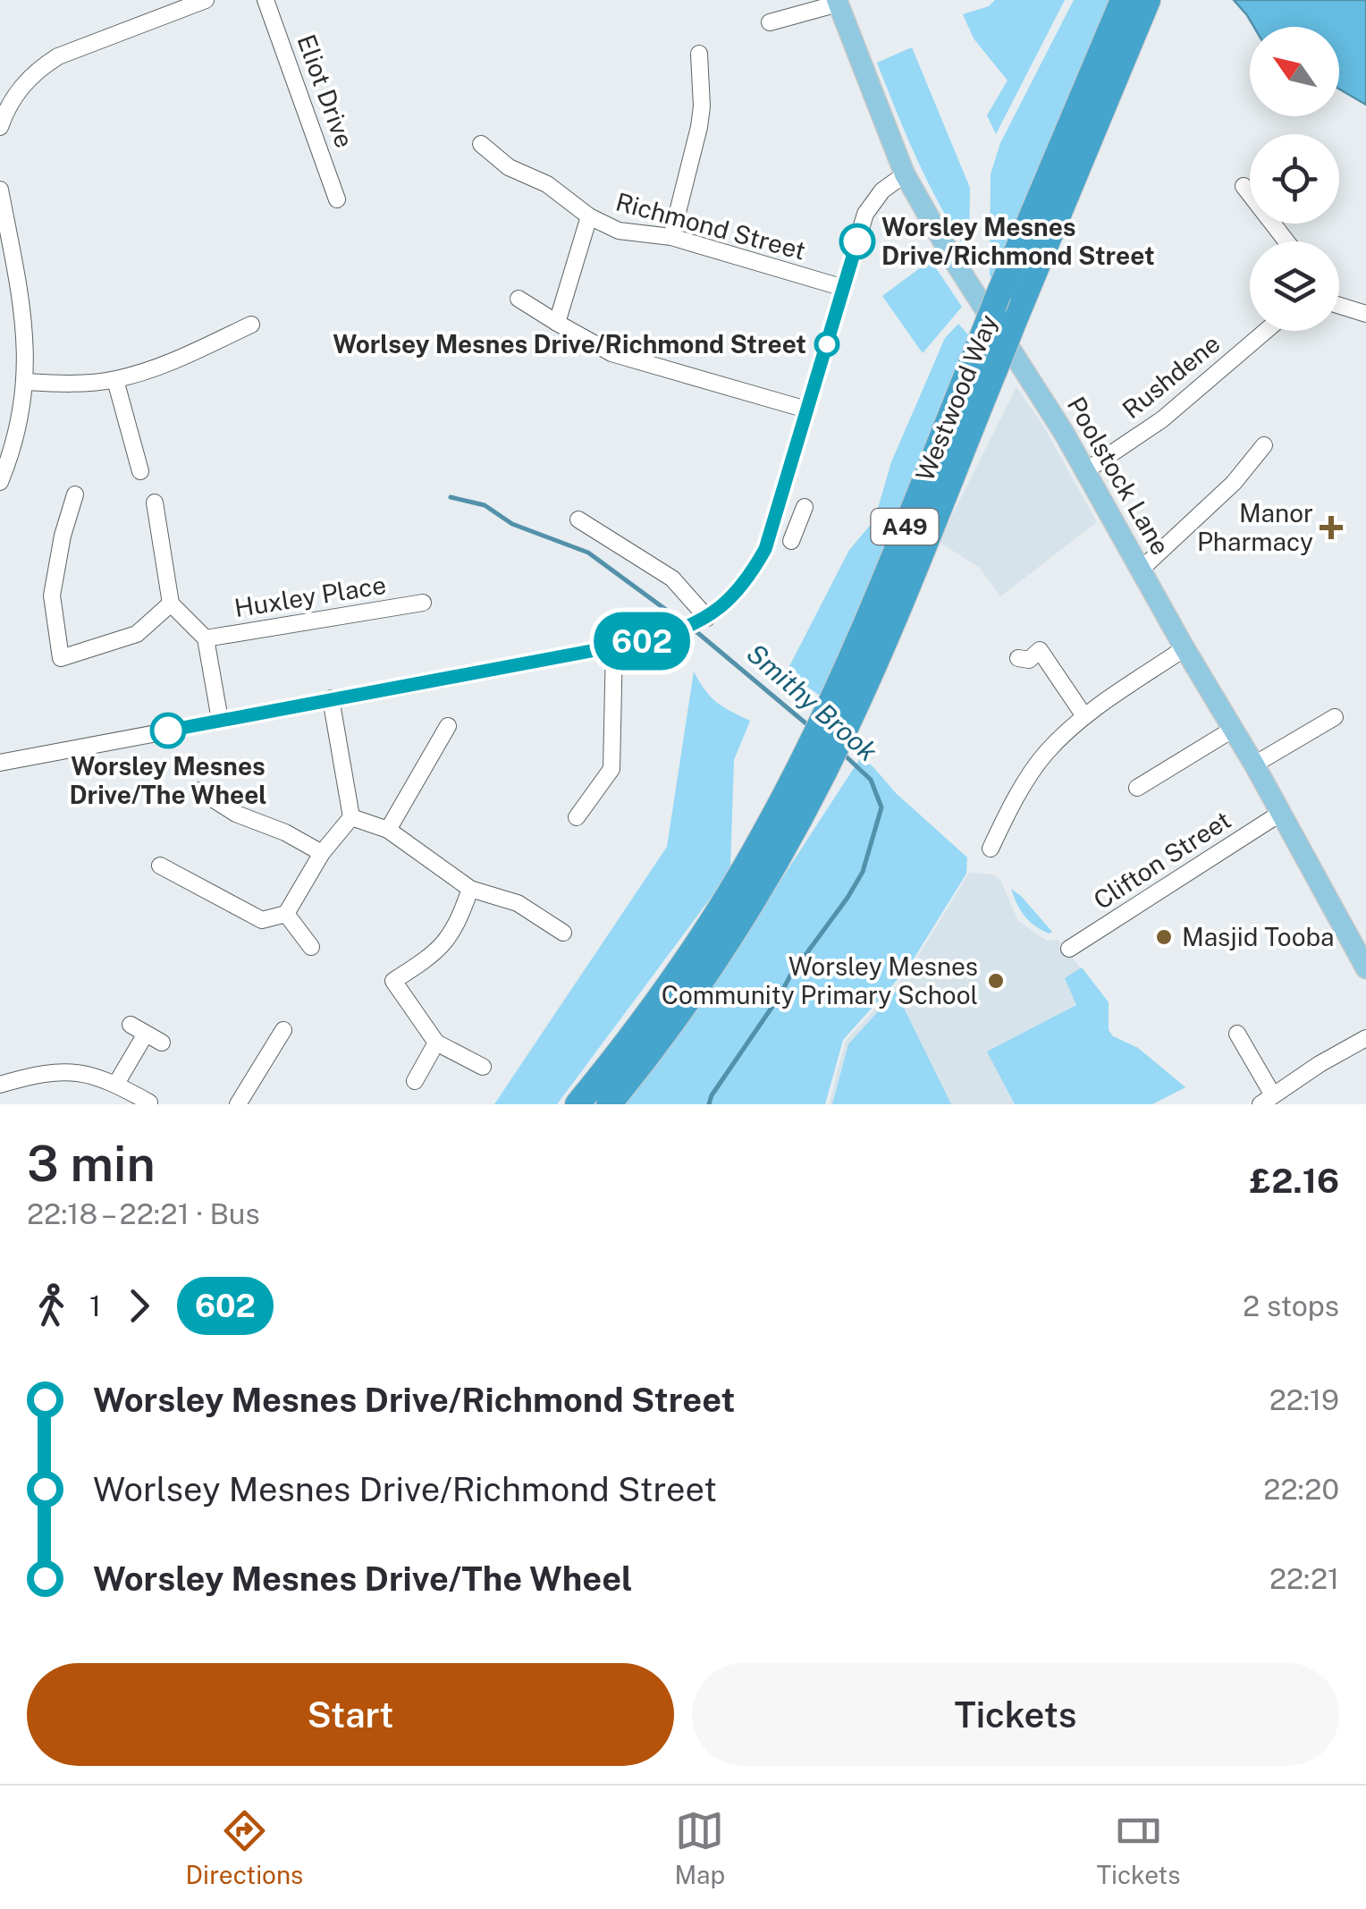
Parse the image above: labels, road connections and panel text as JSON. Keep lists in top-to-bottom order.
{
  "streets": {
    "highway": ["Westwood Way", "A49"],
    "main road": ["Poolstock Lane"],
    "street": [
      "Eliot Drive",
      "Richmond Street",
      "Rushdene",
      "Huxley Place",
      "Clifton Street"
    ]
  },
  "crossings": [
    ["Rushdene", "Poolstock Lane"],
    ["Poolstock Lane", "Clifton Street"]
  ],
  "water": ["Smithy Brook"],
  "places": {
    "other": [
      "Worsley Mesnes Drive/Richmond Street",
      "Worlsey Mesnes Drive/Richmond Street",
      "Worsley Mesnes Drive/The Wheel",
      "Masjid Tooba",
      "Worsley Mesnes Community Primary School"
    ],
    "health": ["Manor Pharmacy"]
  },
  "lines": ["bus line 602"],
  "north": "top left",
  "page": {
    "on_map": "602",
    "heading": ["3 min", "22:18 – 22:21 · Bus", "£2.16"],
    "legs": ["1", "602", "2 stops"],
    "list": [
      {
        "name": "Worsley Mesnes Drive/Richmond Street",
        "value": "22:19"
      },
      {
        "name": "Worlsey Mesnes Drive/Richmond Street",
        "value": "22:20"
      },
      {
        "name": "Worsley Mesnes Drive/The Wheel",
        "value": "22:21"
      }
    ],
    "buttons": ["Start", "Tickets"],
    "tabs": ["Directions", "Map", "Tickets"]
  }
}
